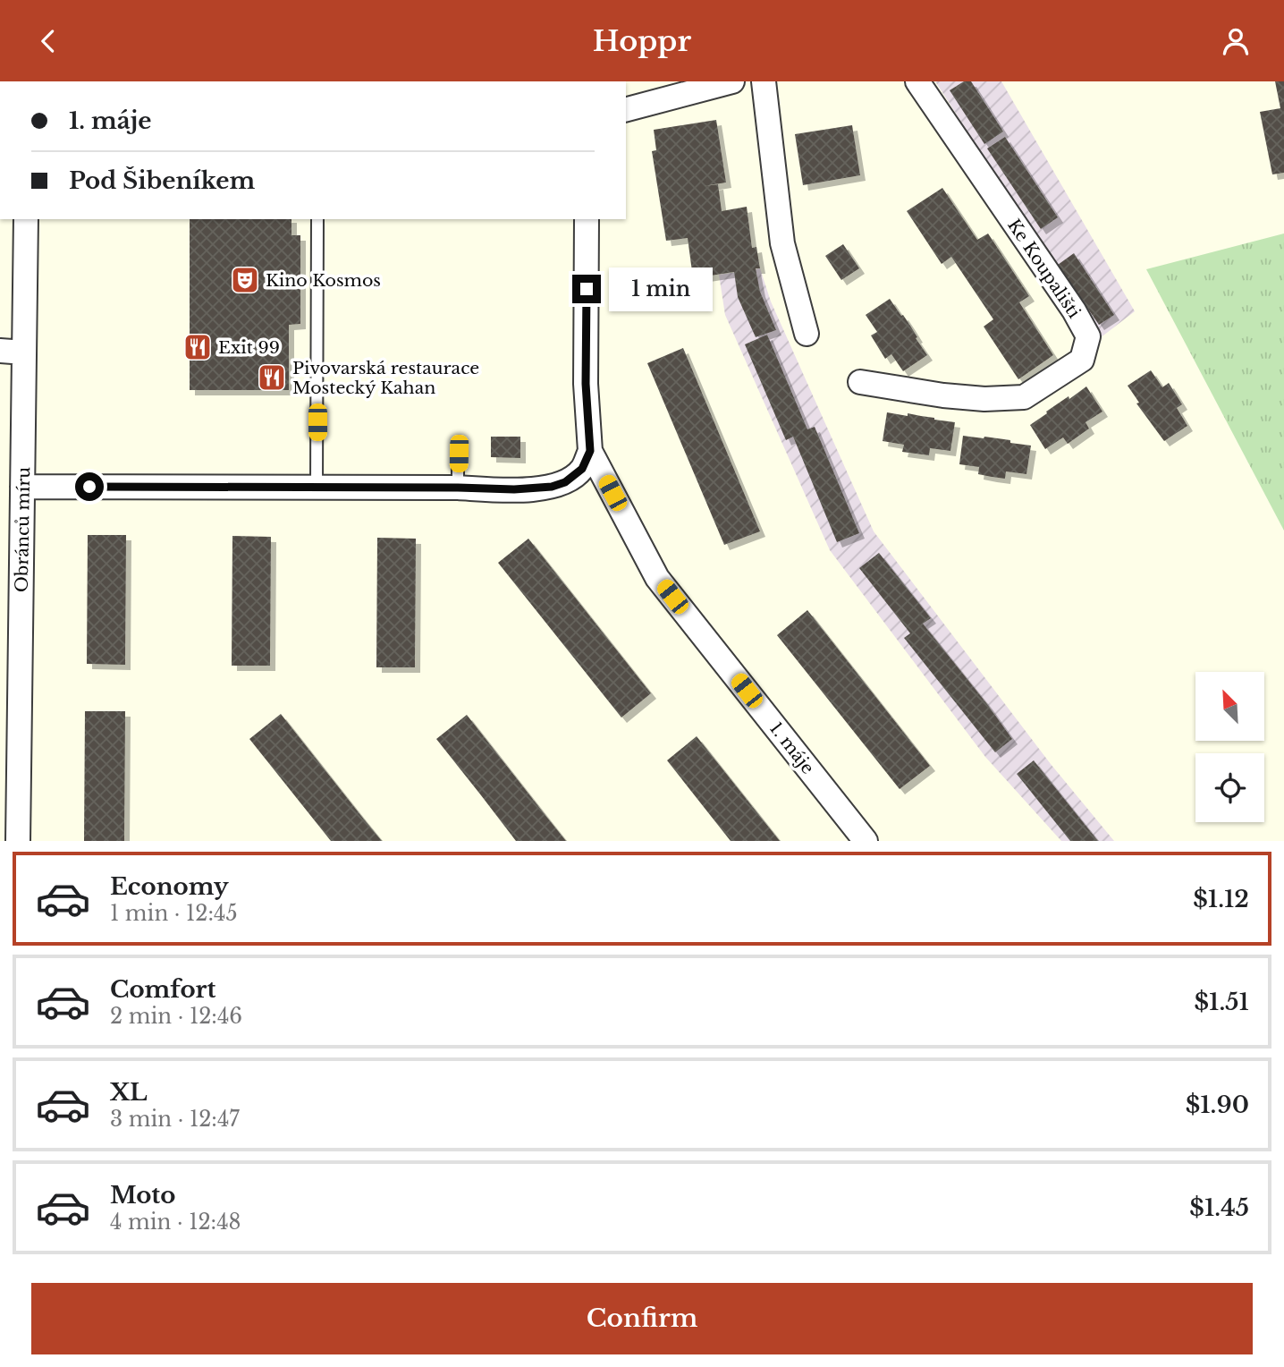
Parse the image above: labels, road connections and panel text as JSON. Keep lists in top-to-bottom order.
{
  "streets": {
    "street": ["Ke Koupališti", "Obránců míru", "1. máje"]
  },
  "places": {
    "theatre": ["Kino Kosmos"],
    "restaurant": ["Exit 99", "Pivovarská restaurace Mostecký Kahan"]
  },
  "north": "top left",
  "page": {
    "header": "Hoppr",
    "banner": ["1. máje", "Pod Šibeníkem"],
    "bubble": "1 min",
    "list": [
      {
        "name": "Economy",
        "note": "1 min · 12:45",
        "value": "$1.12"
      },
      {
        "name": "Comfort",
        "note": "2 min · 12:46",
        "value": "$1.51"
      },
      {
        "name": "XL",
        "note": "3 min · 12:47",
        "value": "$1.90"
      },
      {
        "name": "Moto",
        "note": "4 min · 12:48",
        "value": "$1.45"
      }
    ],
    "buttons": "Confirm"
  }
}
